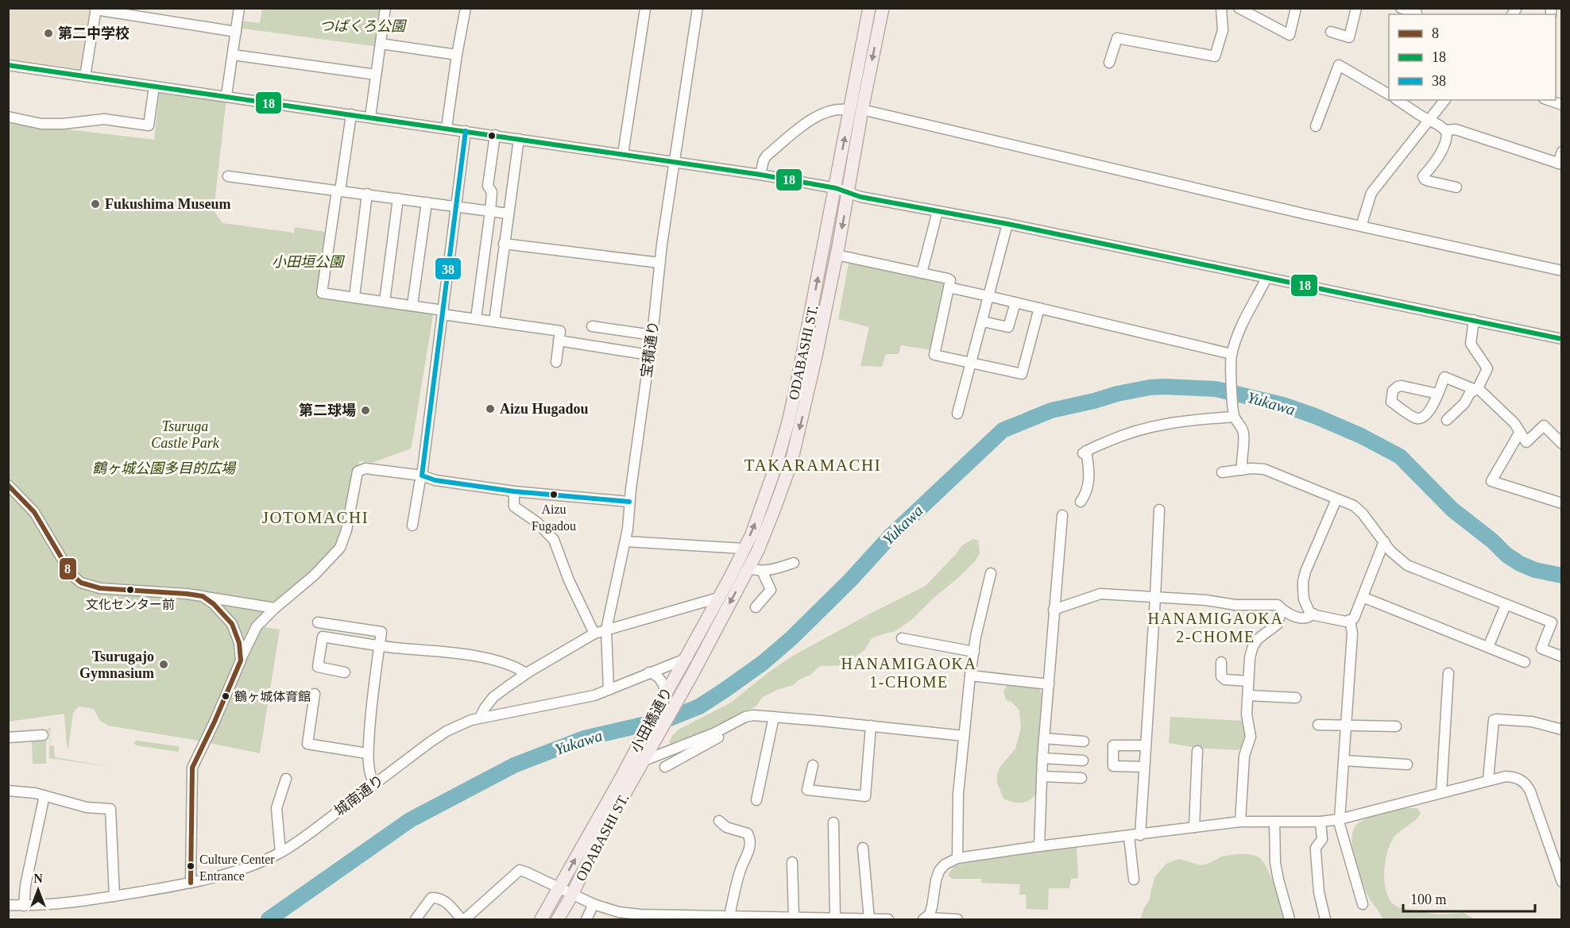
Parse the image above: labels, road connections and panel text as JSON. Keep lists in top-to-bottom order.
{
  "streets": {
    "main road": ["ODABASHI ST.", "小田橋通り"],
    "street": ["宝積通り", "城南通り"]
  },
  "crossings": [
    ["宝積通り", "城南通り"],
    ["ODABASHI ST.", "小田橋通り"],
    ["ODABASHI ST.", "城南通り"]
  ],
  "districts": [
    "TAKARAMACHI",
    "JOTOMACHI",
    "HANAMIGAOKA 2-CHOME",
    "HANAMIGAOKA 1-CHOME"
  ],
  "water": ["Yukawa"],
  "parks": [
    "つばくろ公園",
    "小田垣公園",
    "Tsuruga Castle Park",
    "鶴ヶ城公園多目的広場"
  ],
  "places": [
    "第二中学校",
    "Fukushima Museum",
    "Aizu Hugadou",
    "第二球場",
    "Aizu Fugadou",
    "文化センター前",
    "Tsurugajo Gymnasium",
    "鶴ヶ城体育館",
    "Culture Center Entrance"
  ],
  "lines": ["transit line 18", "transit line 38", "transit line 8"],
  "legend": ["8", "18", "38"],
  "scale_bar": "100 m",
  "north": "top"
}
